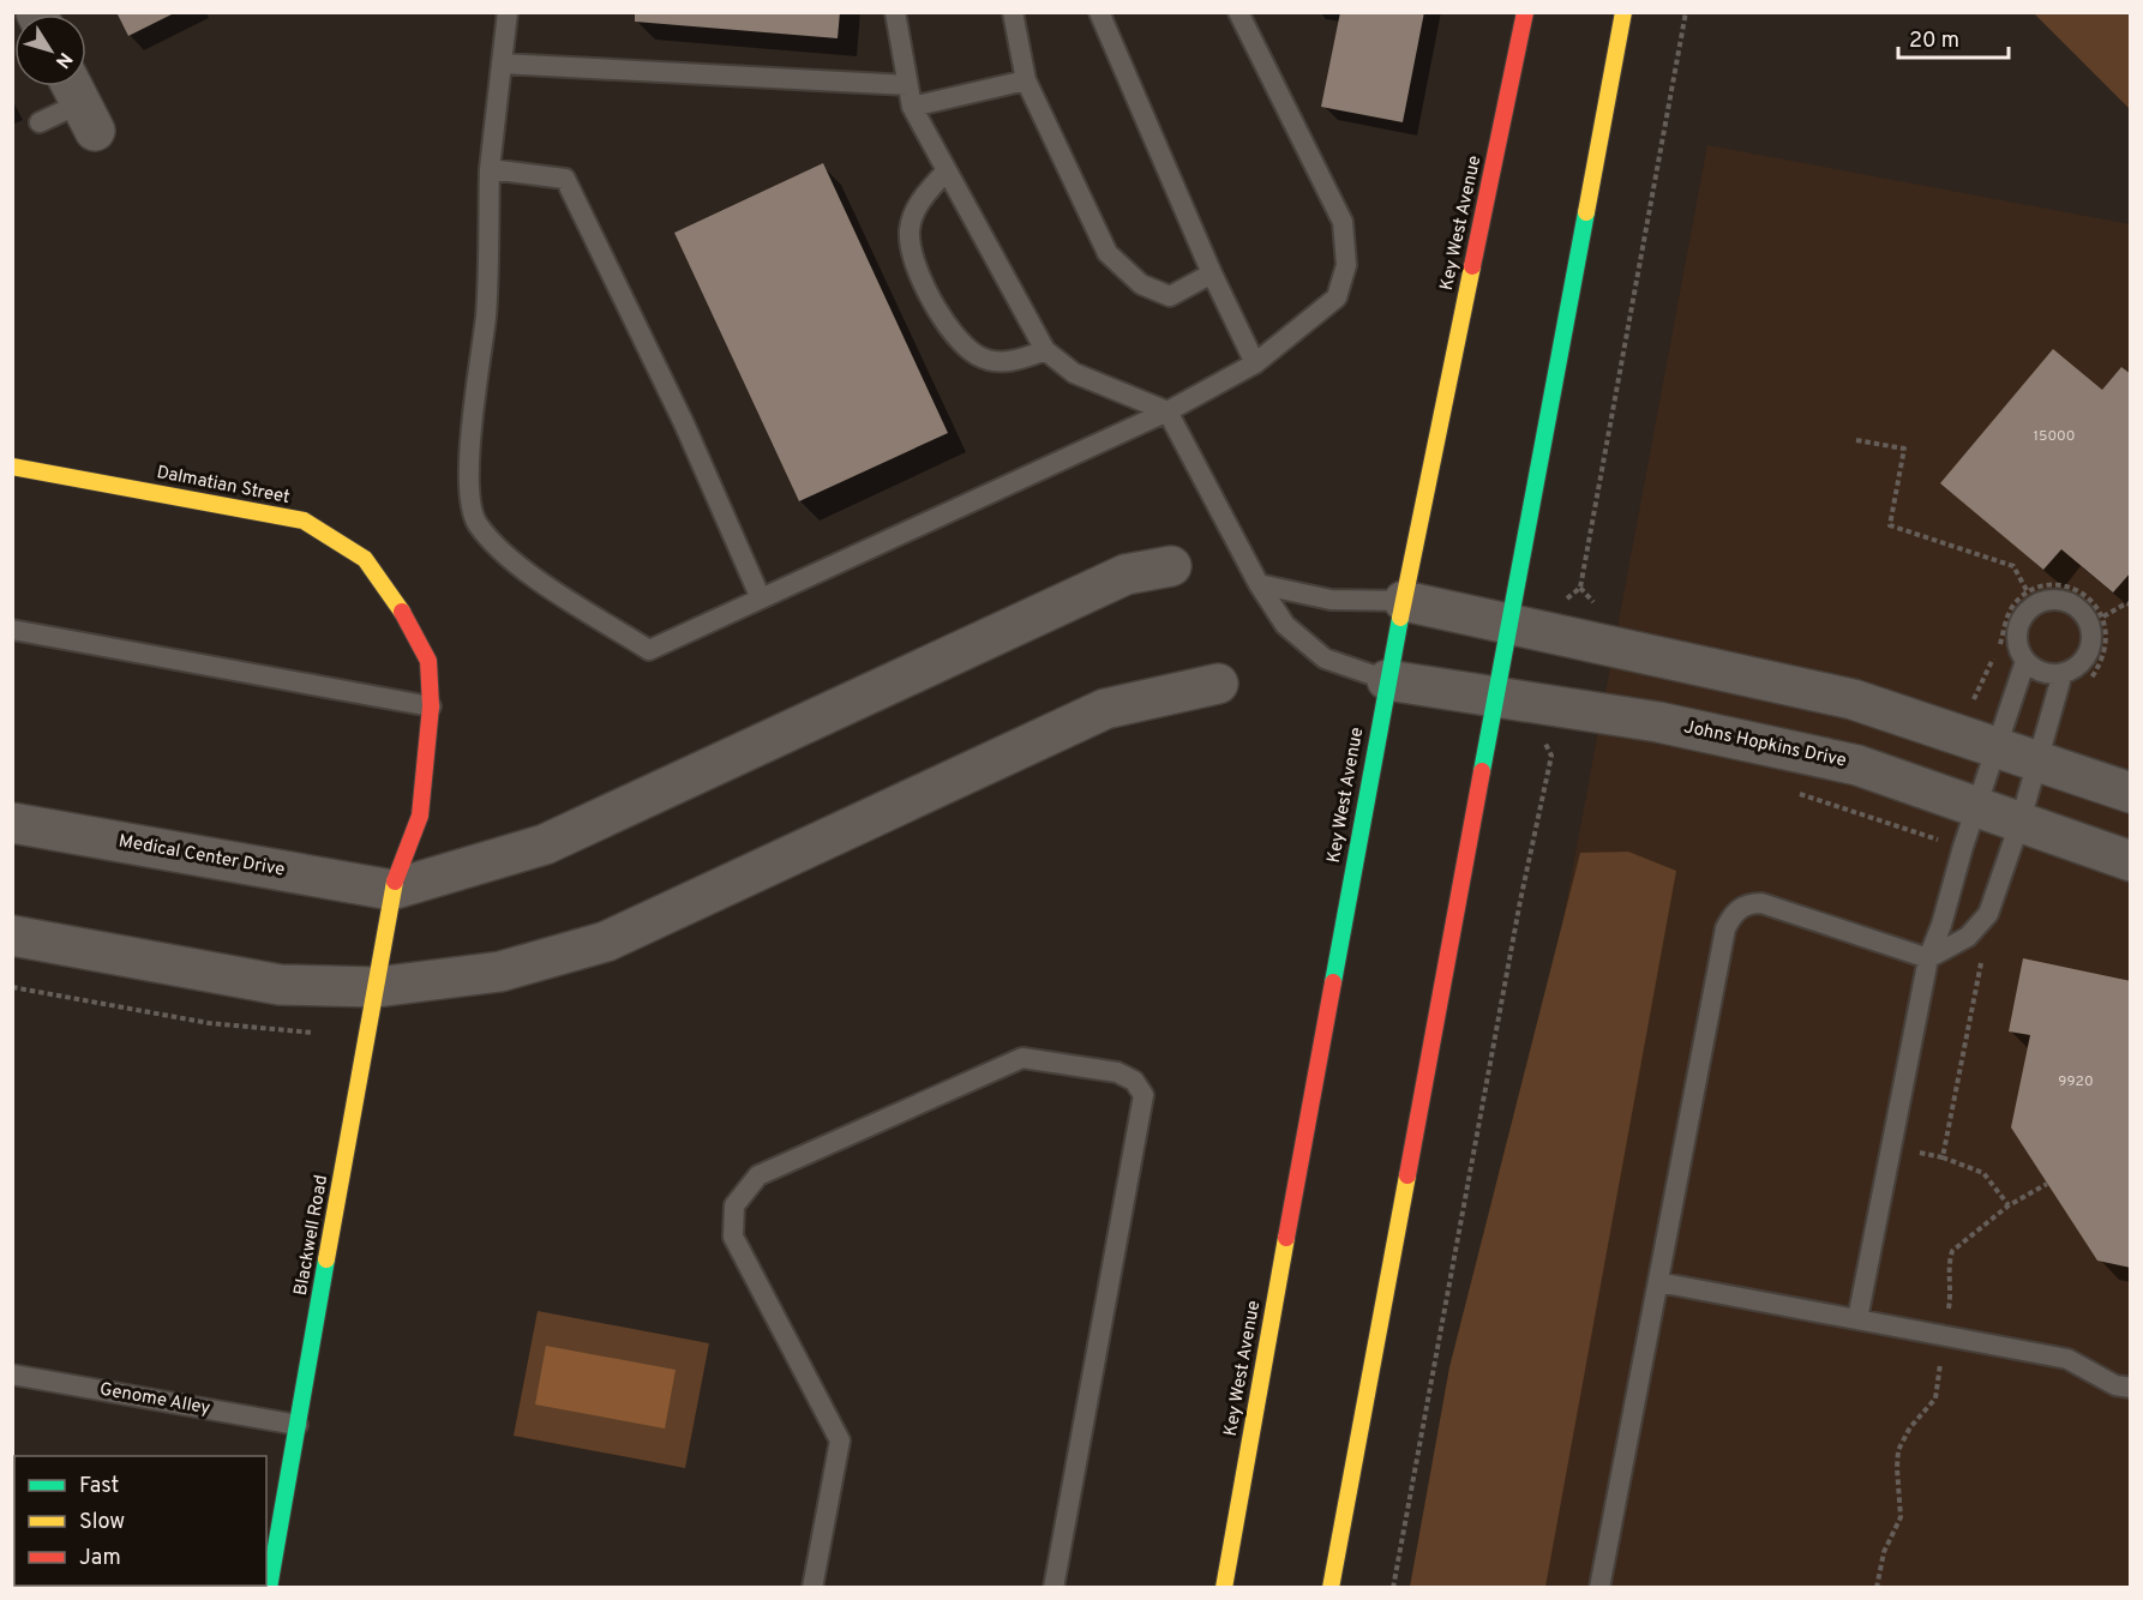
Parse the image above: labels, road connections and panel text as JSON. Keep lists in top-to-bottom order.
{
  "streets": {
    "main road": ["Key West Avenue", "Dalmatian Street", "Blackwell Road"],
    "street": ["Johns Hopkins Drive", "Medical Center Drive"],
    "lane": ["Genome Alley"]
  },
  "crossings": [
    ["Key West Avenue", "Johns Hopkins Drive"],
    ["Dalmatian Street", "Medical Center Drive"],
    ["Dalmatian Street", "Blackwell Road"],
    ["Medical Center Drive", "Blackwell Road"],
    ["Blackwell Road", "Genome Alley"]
  ],
  "house_numbers": ["15000", "9920"],
  "legend": ["Fast", "Slow", "Jam"],
  "scale_bar": "20 m",
  "north": "bottom right"
}
